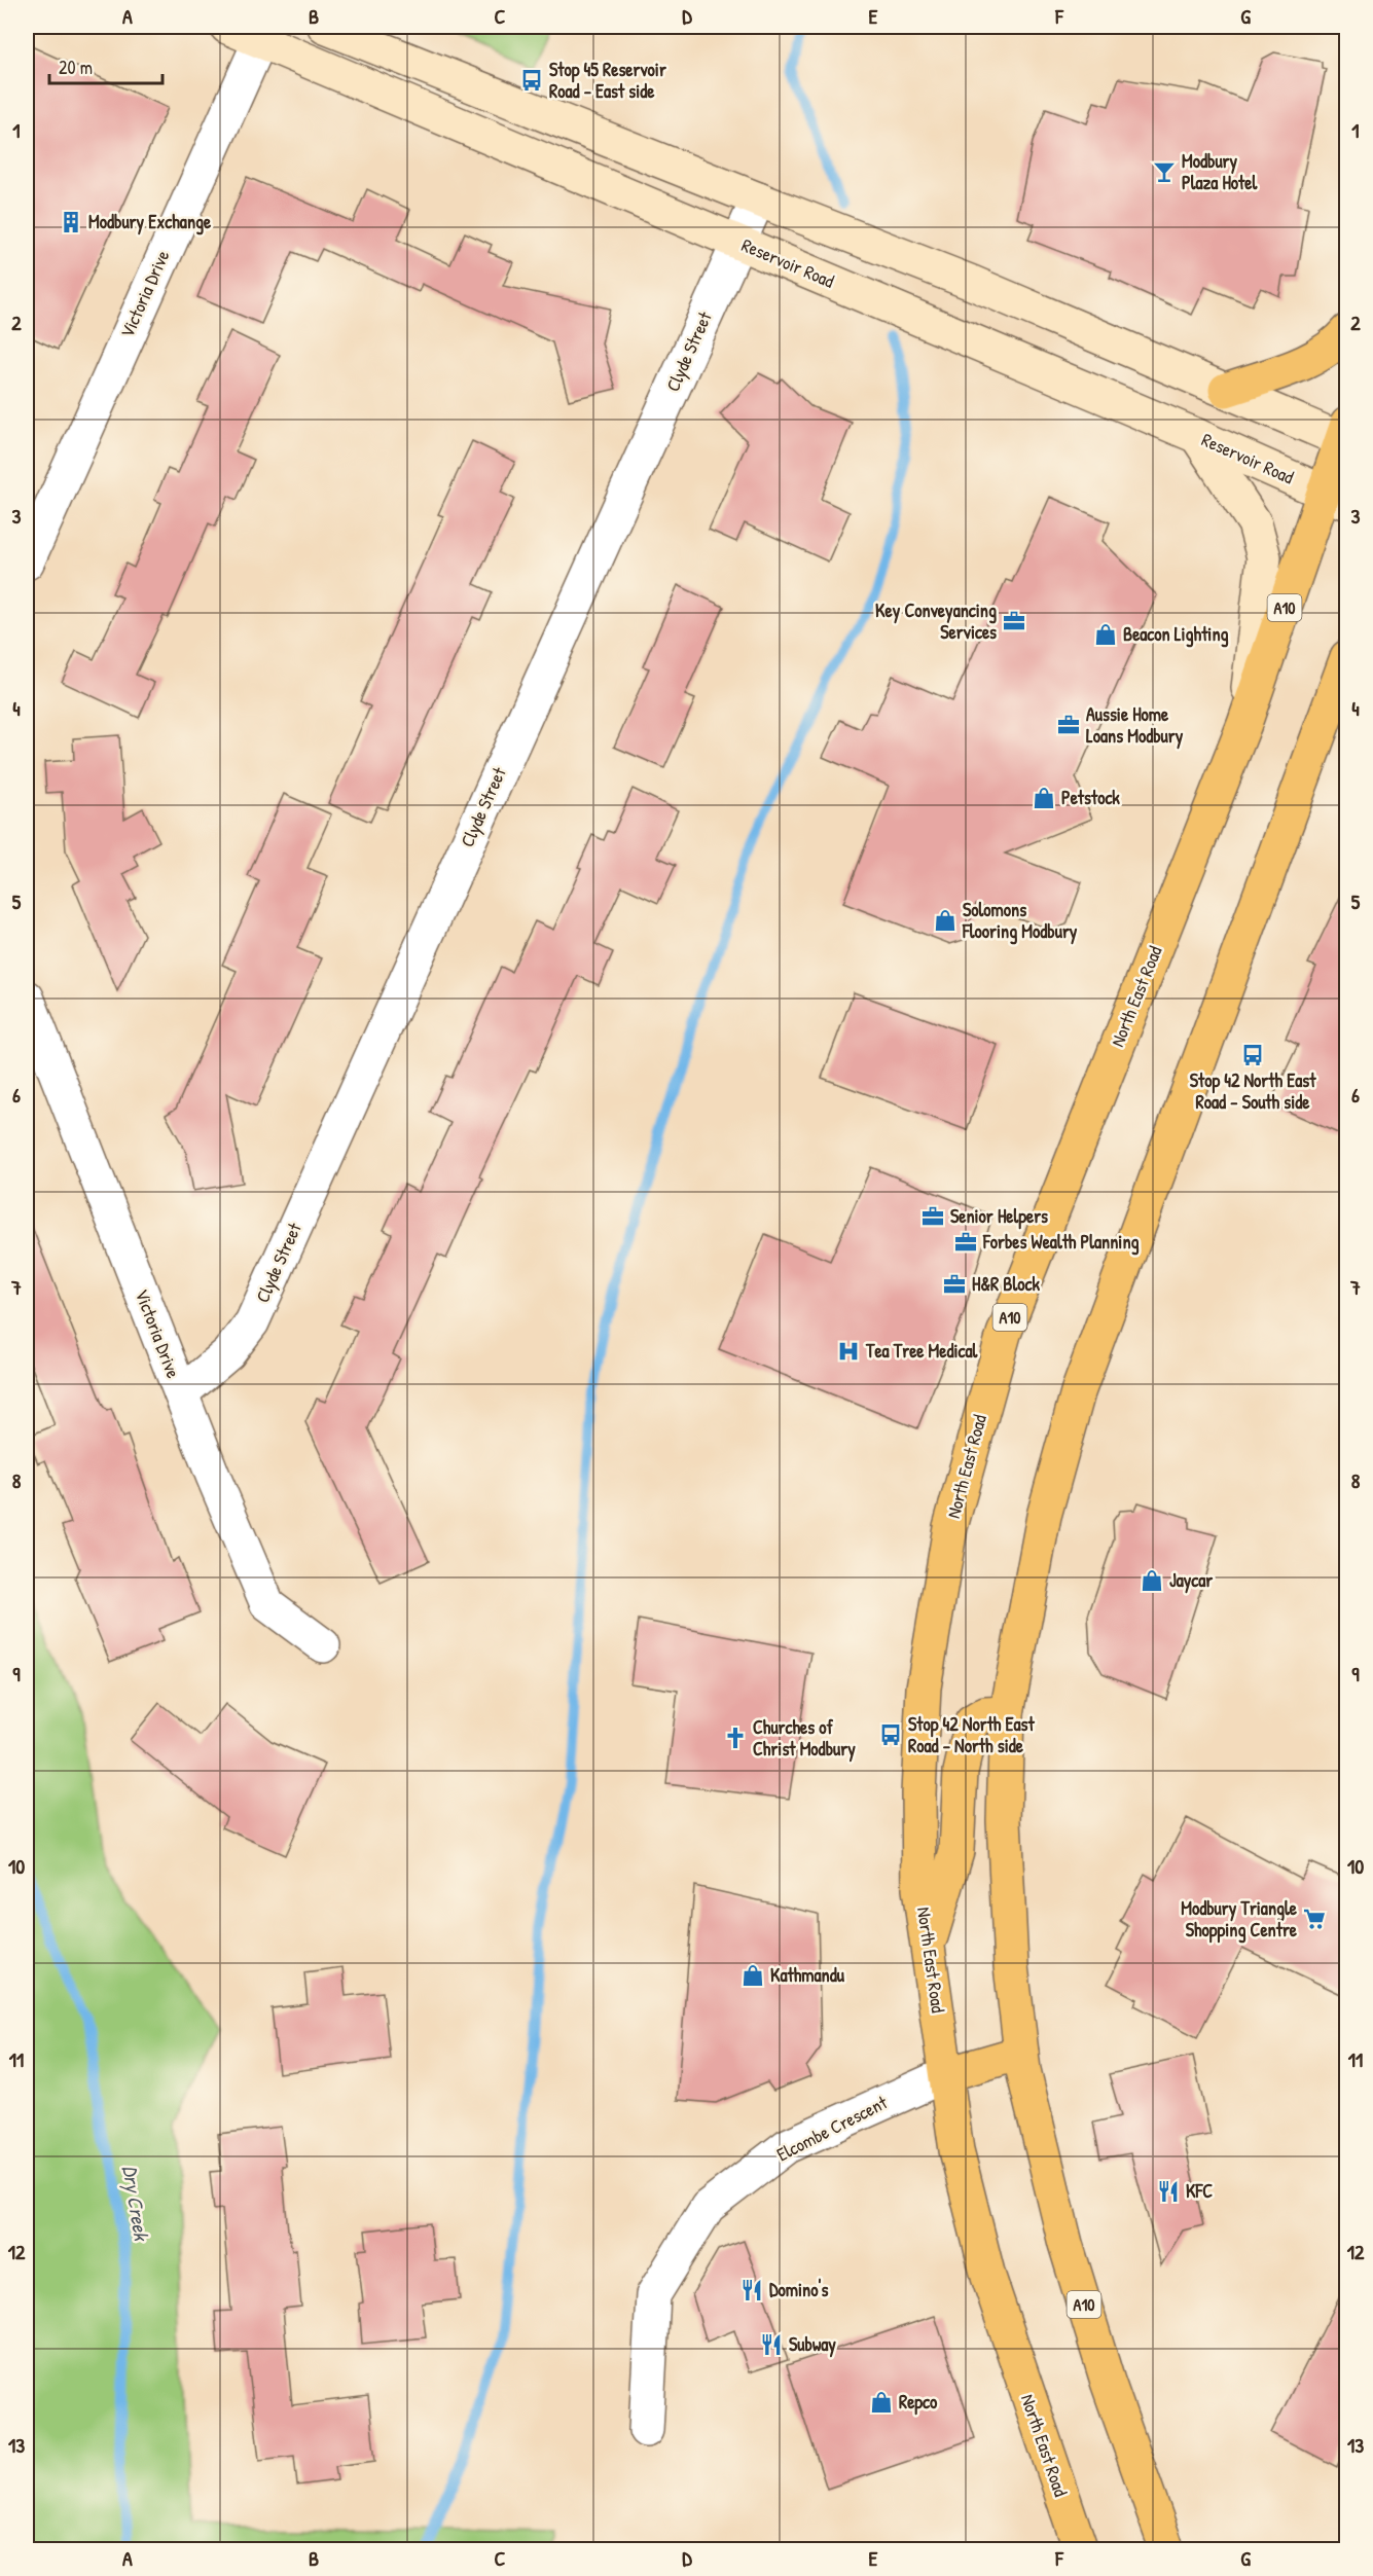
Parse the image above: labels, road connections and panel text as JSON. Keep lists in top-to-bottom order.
{
  "streets": {
    "highway": ["A10", "North East Road"],
    "main road": ["Reservoir Road"],
    "street": ["Victoria Drive", "Clyde Street", "Elcombe Crescent"]
  },
  "crossings": [
    ["Reservoir Road", "Victoria Drive"],
    ["Reservoir Road", "Clyde Street"],
    ["Reservoir Road", "North East Road"],
    ["Victoria Drive", "Clyde Street"],
    ["North East Road", "Elcombe Crescent"]
  ],
  "water": ["Dry Creek"],
  "places": {
    "bus stop": ["Stop 45 Reservoir Road - East side", "Stop 42 North East Road - South side", "Stop 42 North East Road - North side"],
    "bar": ["Modbury Plaza Hotel"],
    "building": ["Modbury Exchange"],
    "office": [
      "Key Conveyancing Services",
      "Aussie Home Loans Modbury",
      "Senior Helpers",
      "Forbes Wealth Planning",
      "H&R Block"
    ],
    "shop": [
      "Beacon Lighting",
      "Petstock",
      "Solomons Flooring Modbury",
      "Jaycar",
      "Kathmandu",
      "Repco"
    ],
    "hospital": ["Tea Tree Medical"],
    "church": ["Churches of Christ Modbury"],
    "supermarket": ["Modbury Triangle Shopping Centre"],
    "restaurant": ["KFC", "Domino's", "Subway"]
  },
  "scale_bar": "20 m",
  "grid": {
    "columns": [
      "A",
      "B",
      "C",
      "D",
      "E",
      "F",
      "G"
    ],
    "rows": [
      "1",
      "2",
      "3",
      "4",
      "5",
      "6",
      "7",
      "8",
      "9",
      "10",
      "11",
      "12",
      "13"
    ]
  }
}
